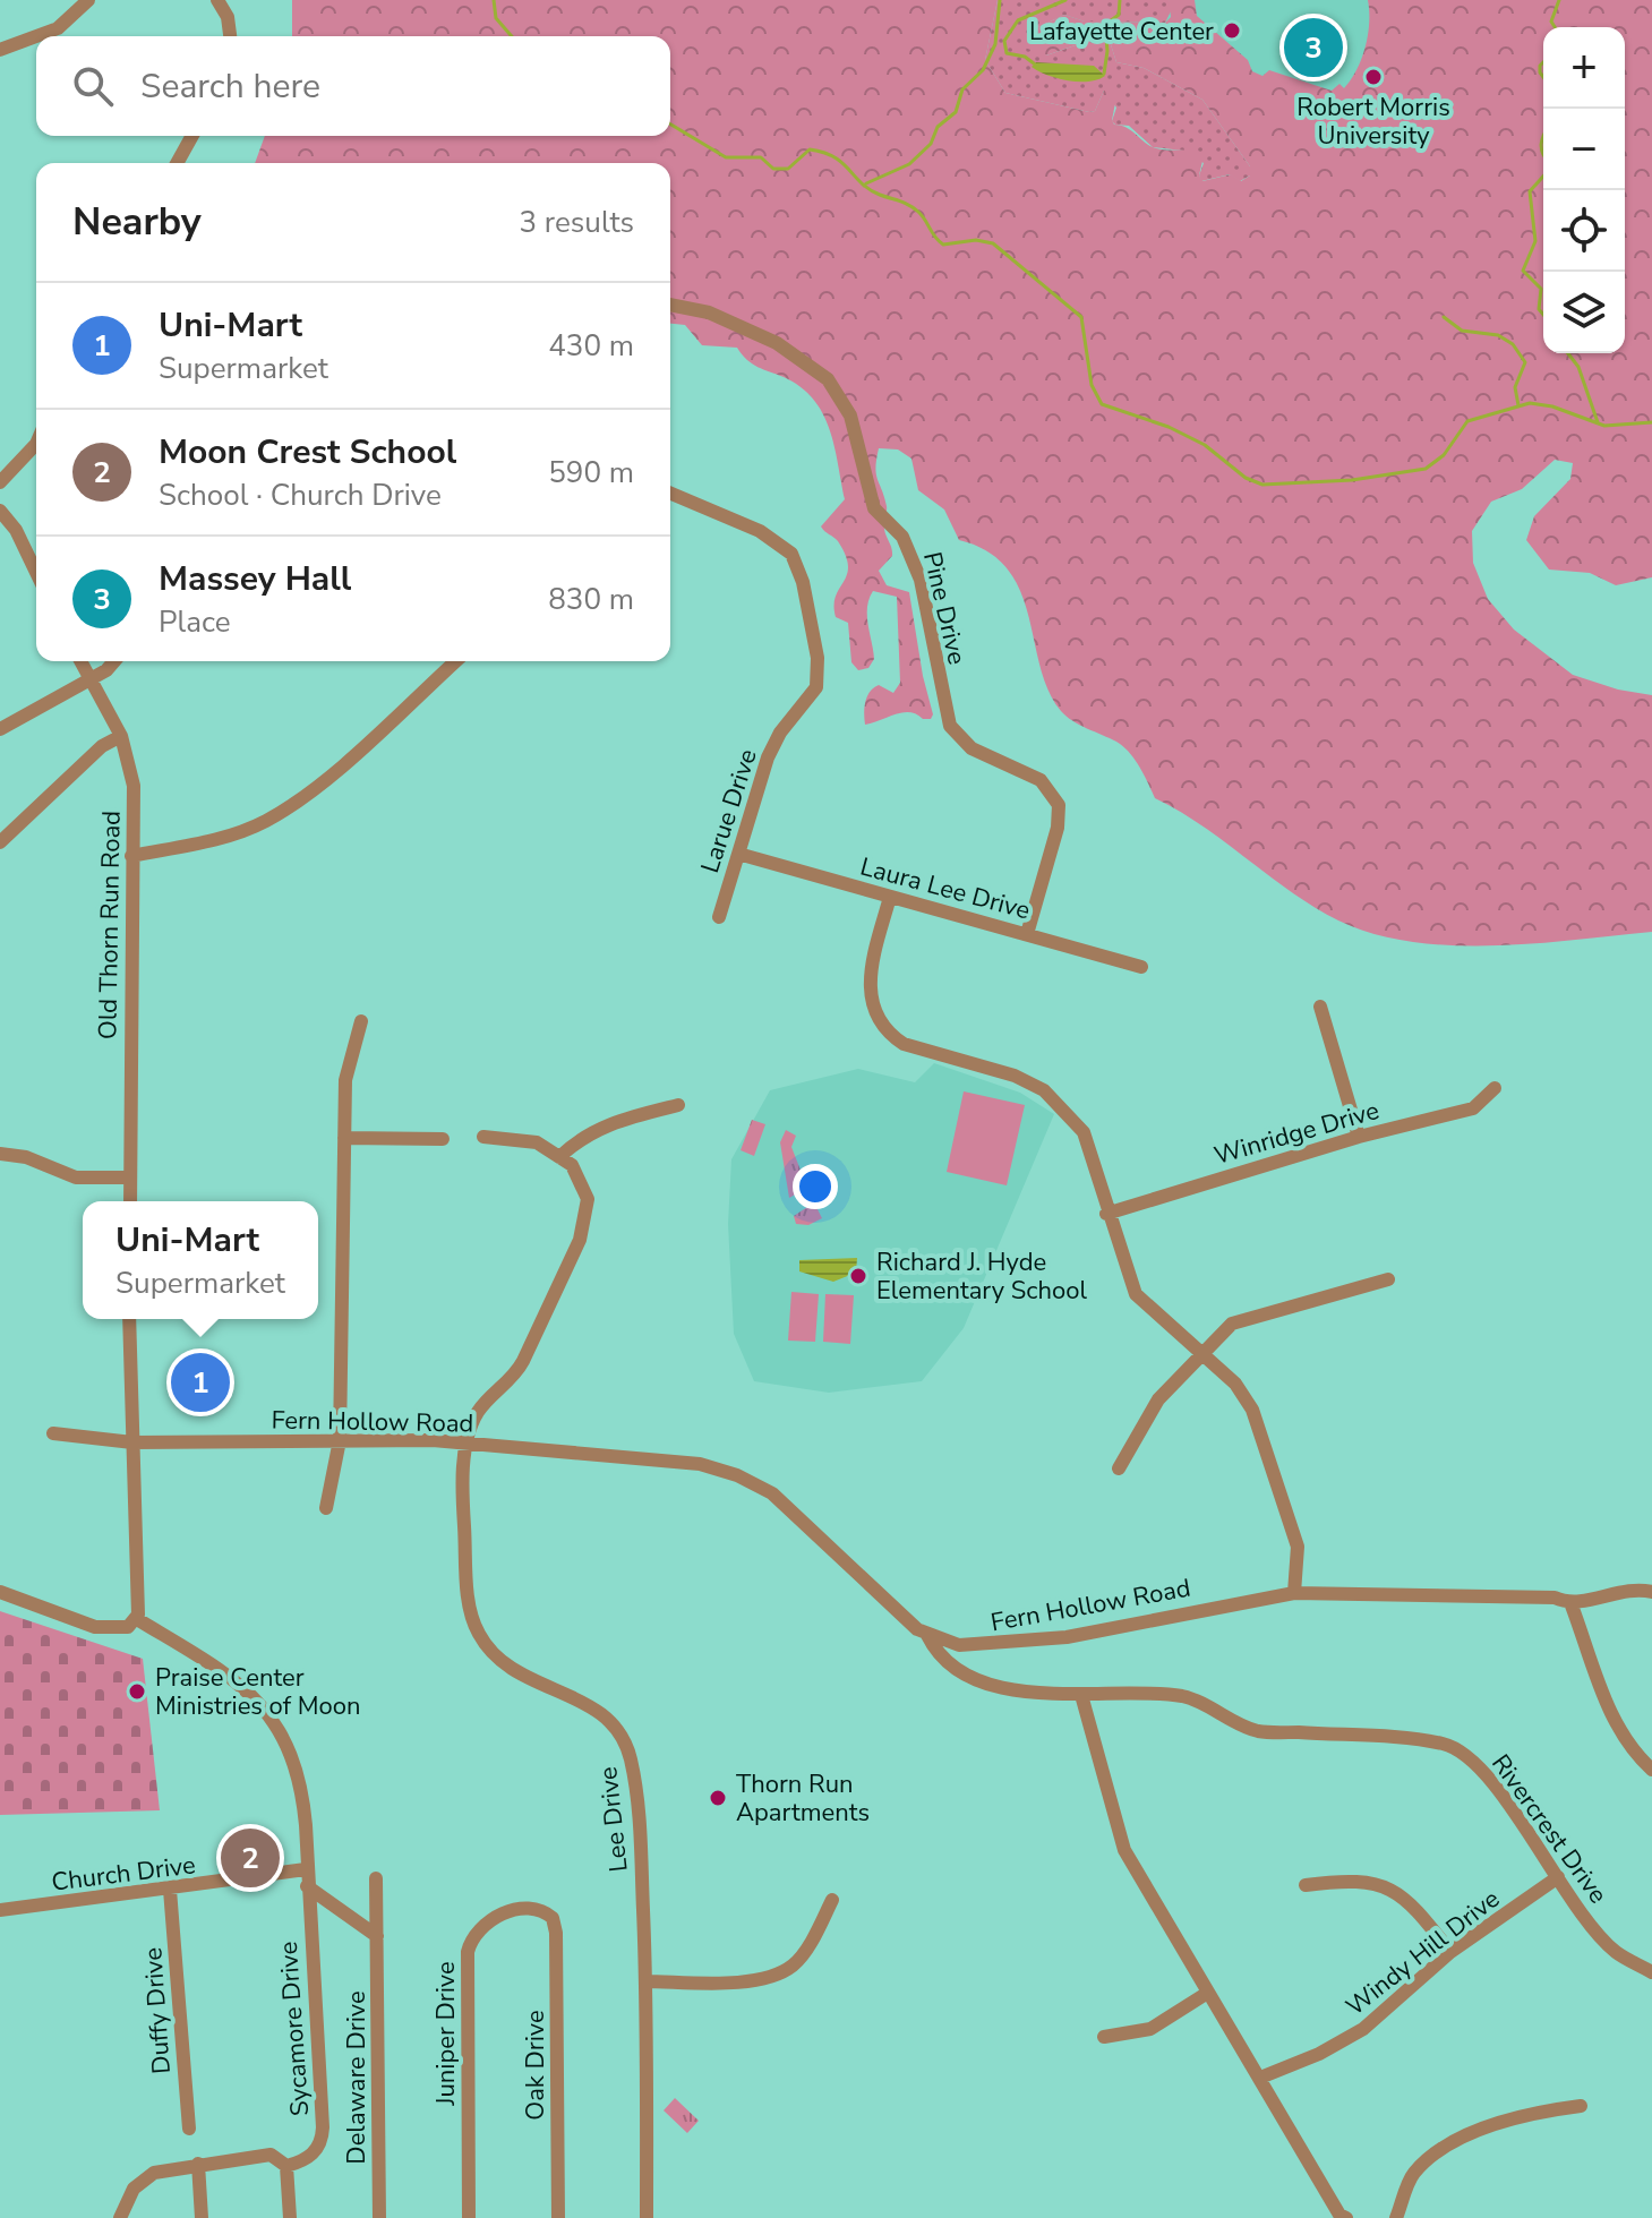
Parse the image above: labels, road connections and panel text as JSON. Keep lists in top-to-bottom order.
{
  "streets": {
    "street": [
      "Pine Drive",
      "Larue Drive",
      "Laura Lee Drive",
      "Old Thorn Run Road",
      "Winridge Drive",
      "Fern Hollow Road",
      "Lee Drive",
      "Rivercrest Drive",
      "Church Drive",
      "Windy Hill Drive",
      "Duffy Drive",
      "Sycamore Drive",
      "Juniper Drive",
      "Oak Drive",
      "Delaware Drive"
    ]
  },
  "crossings": [
    ["Pine Drive", "Laura Lee Drive"],
    ["Larue Drive", "Laura Lee Drive"],
    ["Fern Hollow Road", "Lee Drive"],
    ["Fern Hollow Road", "Rivercrest Drive"],
    ["Rivercrest Drive", "Windy Hill Drive"],
    ["Church Drive", "Duffy Drive"],
    ["Church Drive", "Sycamore Drive"],
    ["Juniper Drive", "Oak Drive"]
  ],
  "places": [
    "Lafayette Center",
    "Robert Morris University",
    "Richard J. Hyde Elementary School",
    "Praise Center Ministries of Moon",
    "Thorn Run Apartments"
  ],
  "page": {
    "pins": ["3", "1", "2"],
    "map_buttons": ["+", "−"],
    "search": "Search here",
    "heading": ["Nearby", "3 results"],
    "list": [
      {
        "mark": "1",
        "name": "Uni-Mart",
        "note": "Supermarket",
        "value": "430 m"
      },
      {
        "mark": "2",
        "name": "Moon Crest School",
        "note": "School · Church Drive",
        "value": "590 m"
      },
      {
        "mark": "3",
        "name": "Massey Hall",
        "note": "Place",
        "value": "830 m"
      }
    ],
    "popup": ["Uni-Mart", "Supermarket"]
  }
}
